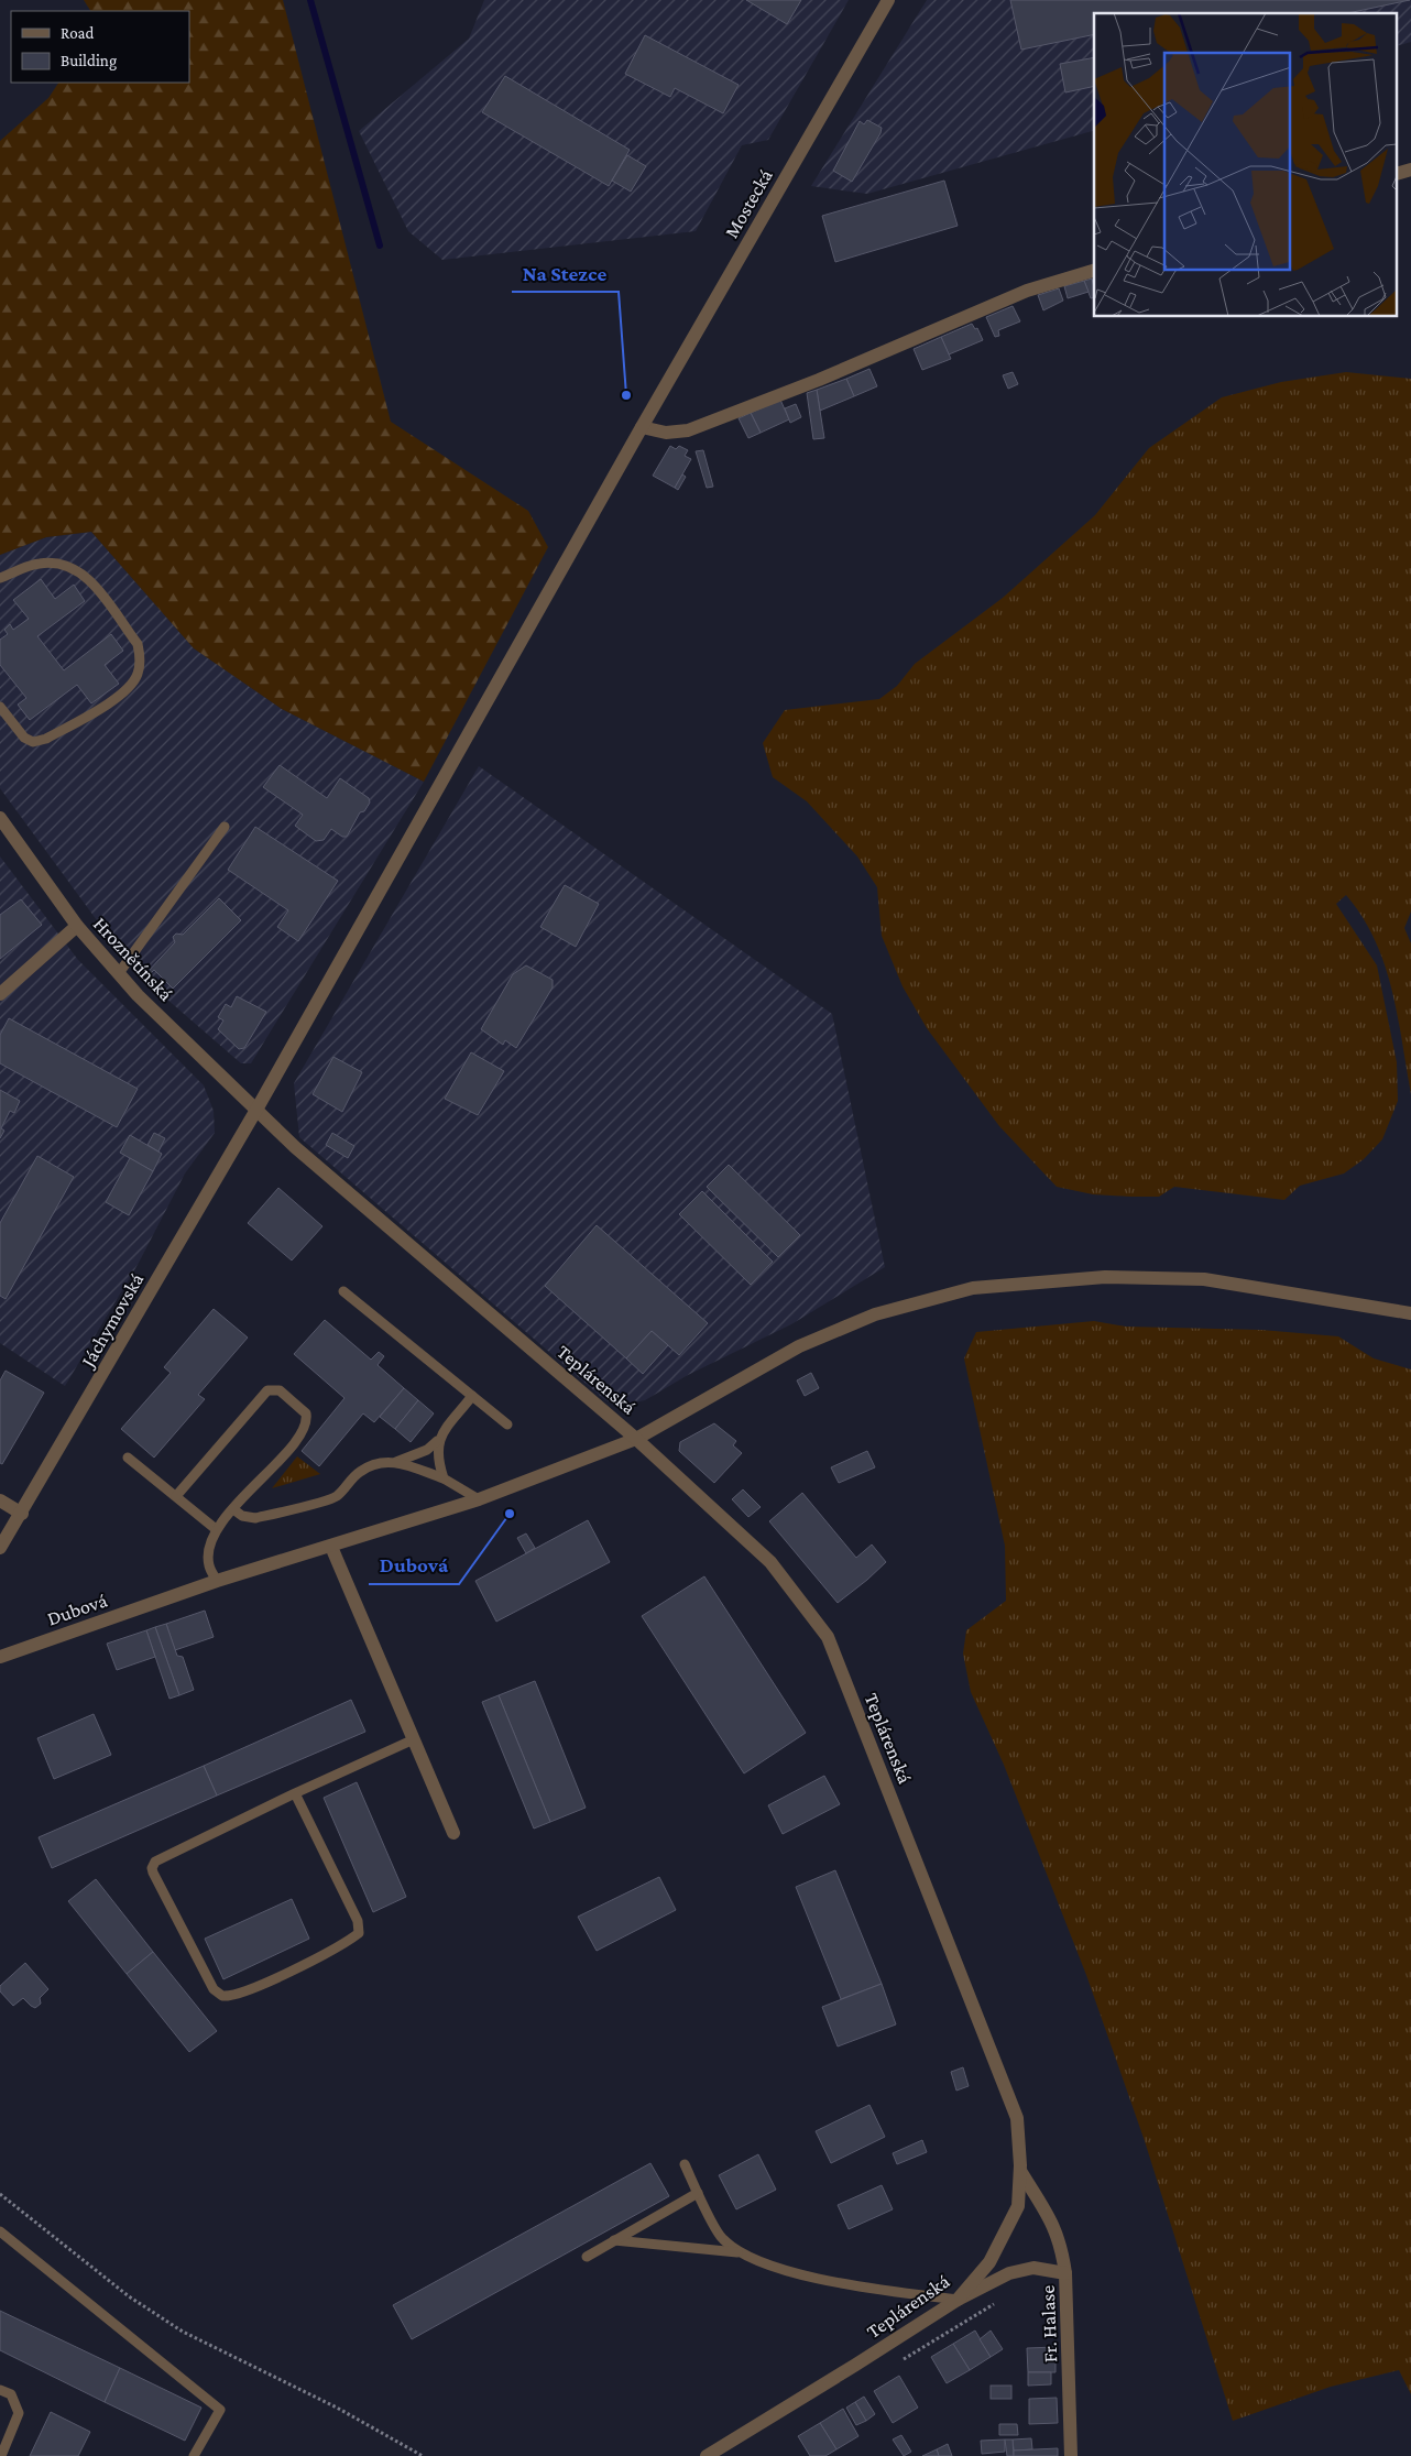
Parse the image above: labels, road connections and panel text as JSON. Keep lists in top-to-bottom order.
{
  "streets": {
    "street": [
      "Mostecká",
      "Hroznětínská",
      "Jáchymovská",
      "Teplárenská",
      "Dubová",
      "Fr. Halase"
    ]
  },
  "crossings": [
    ["Mostecká", "Hroznětínská"],
    ["Mostecká", "Jáchymovská"],
    ["Mostecká", "Teplárenská"],
    ["Hroznětínská", "Jáchymovská"],
    ["Hroznětínská", "Teplárenská"],
    ["Jáchymovská", "Teplárenská"],
    ["Teplárenská", "Dubová"],
    ["Teplárenská", "Fr. Halase"]
  ],
  "places": ["Na Stezce", "Dubová"],
  "legend": ["Road", "Building"]
}
